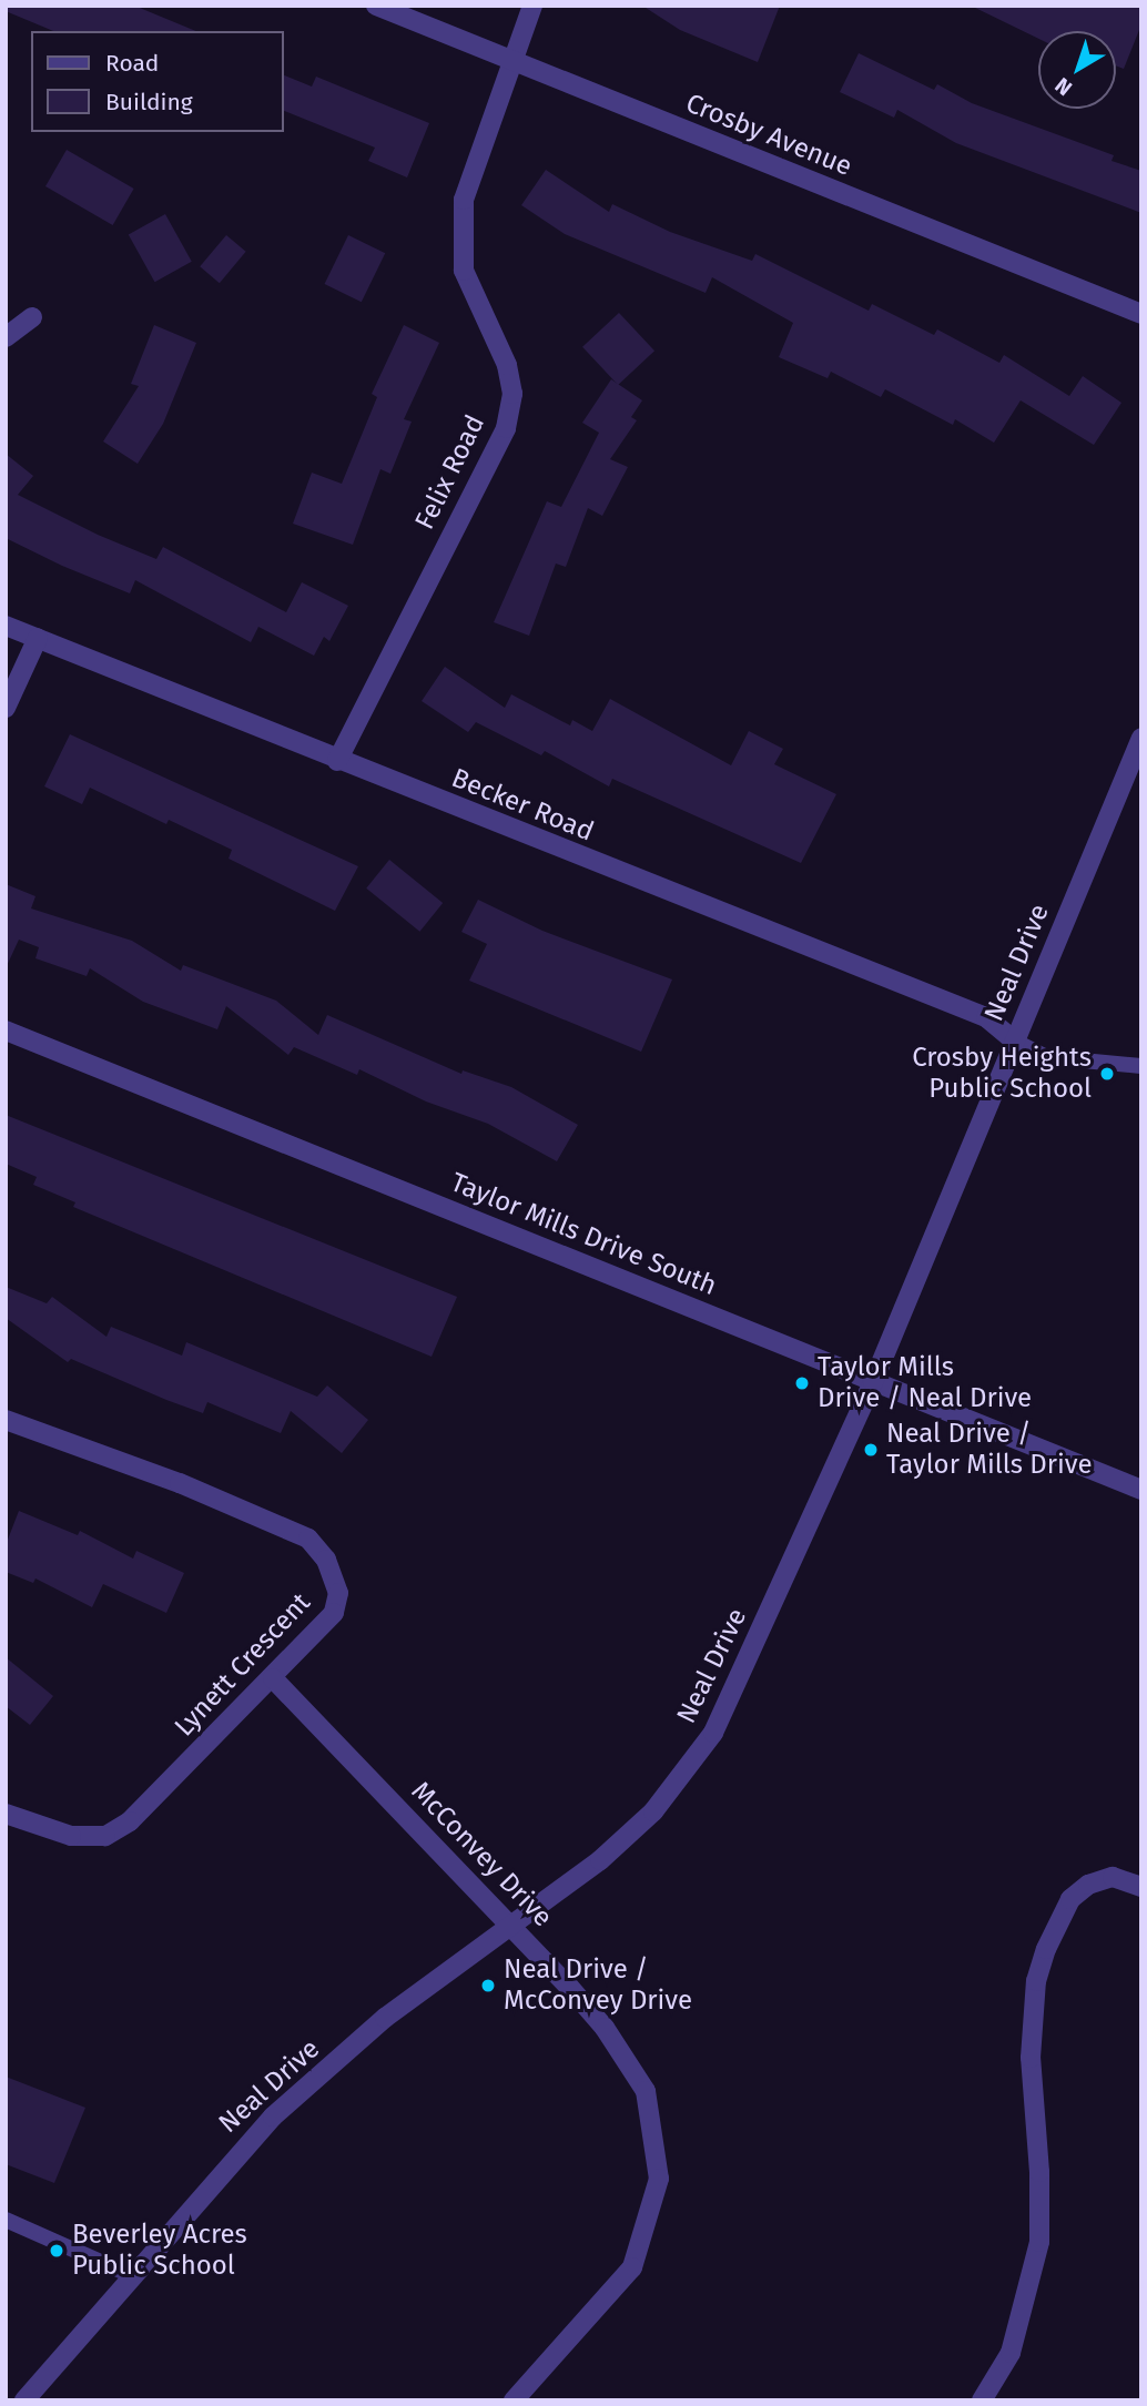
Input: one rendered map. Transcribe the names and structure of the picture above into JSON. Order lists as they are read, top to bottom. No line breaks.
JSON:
{"streets":{"street":["Crosby Avenue","Felix Road","Becker Road","Neal Drive","Taylor Mills Drive South","Lynett Crescent","McConvey Drive"]},"crossings":[["Crosby Avenue","Felix Road"],["Felix Road","Becker Road"],["Becker Road","Neal Drive"],["Neal Drive","Taylor Mills Drive South"],["Neal Drive","McConvey Drive"],["Lynett Crescent","McConvey Drive"]],"places":["Crosby Heights Public School","Taylor Mills Drive / Neal Drive","Neal Drive / Taylor Mills Drive","Neal Drive / McConvey Drive","Beverley Acres Public School"],"legend":["Road","Building"],"north":"bottom left"}
